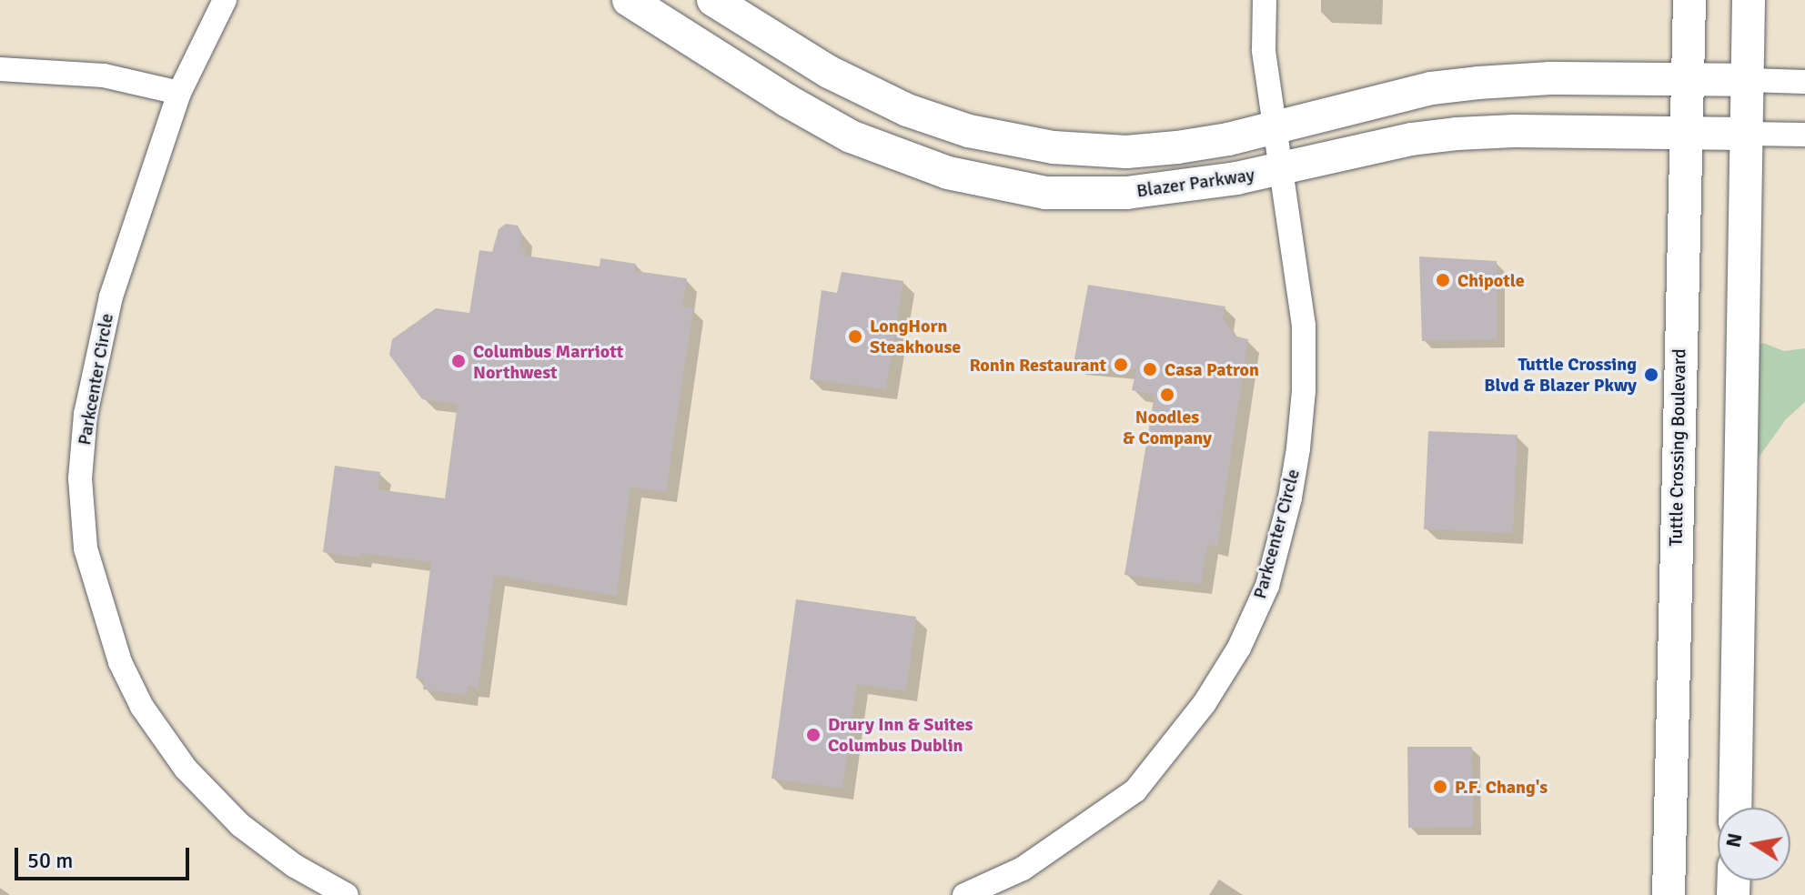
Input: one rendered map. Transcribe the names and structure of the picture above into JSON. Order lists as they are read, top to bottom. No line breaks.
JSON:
{"streets":{"street":["Blazer Parkway","Parkcenter Circle","Tuttle Crossing Boulevard"]},"crossings":[["Blazer Parkway","Parkcenter Circle"],["Blazer Parkway","Tuttle Crossing Boulevard"]],"places":["Chipotle","LongHorn Steakhouse","Columbus Marriott Northwest","Ronin Restaurant","Casa Patron","Tuttle Crossing Blvd & Blazer Pkwy","Noodles & Company","Drury Inn & Suites Columbus Dublin","P.F. Chang's"],"scale_bar":"50 m","north":"left"}
